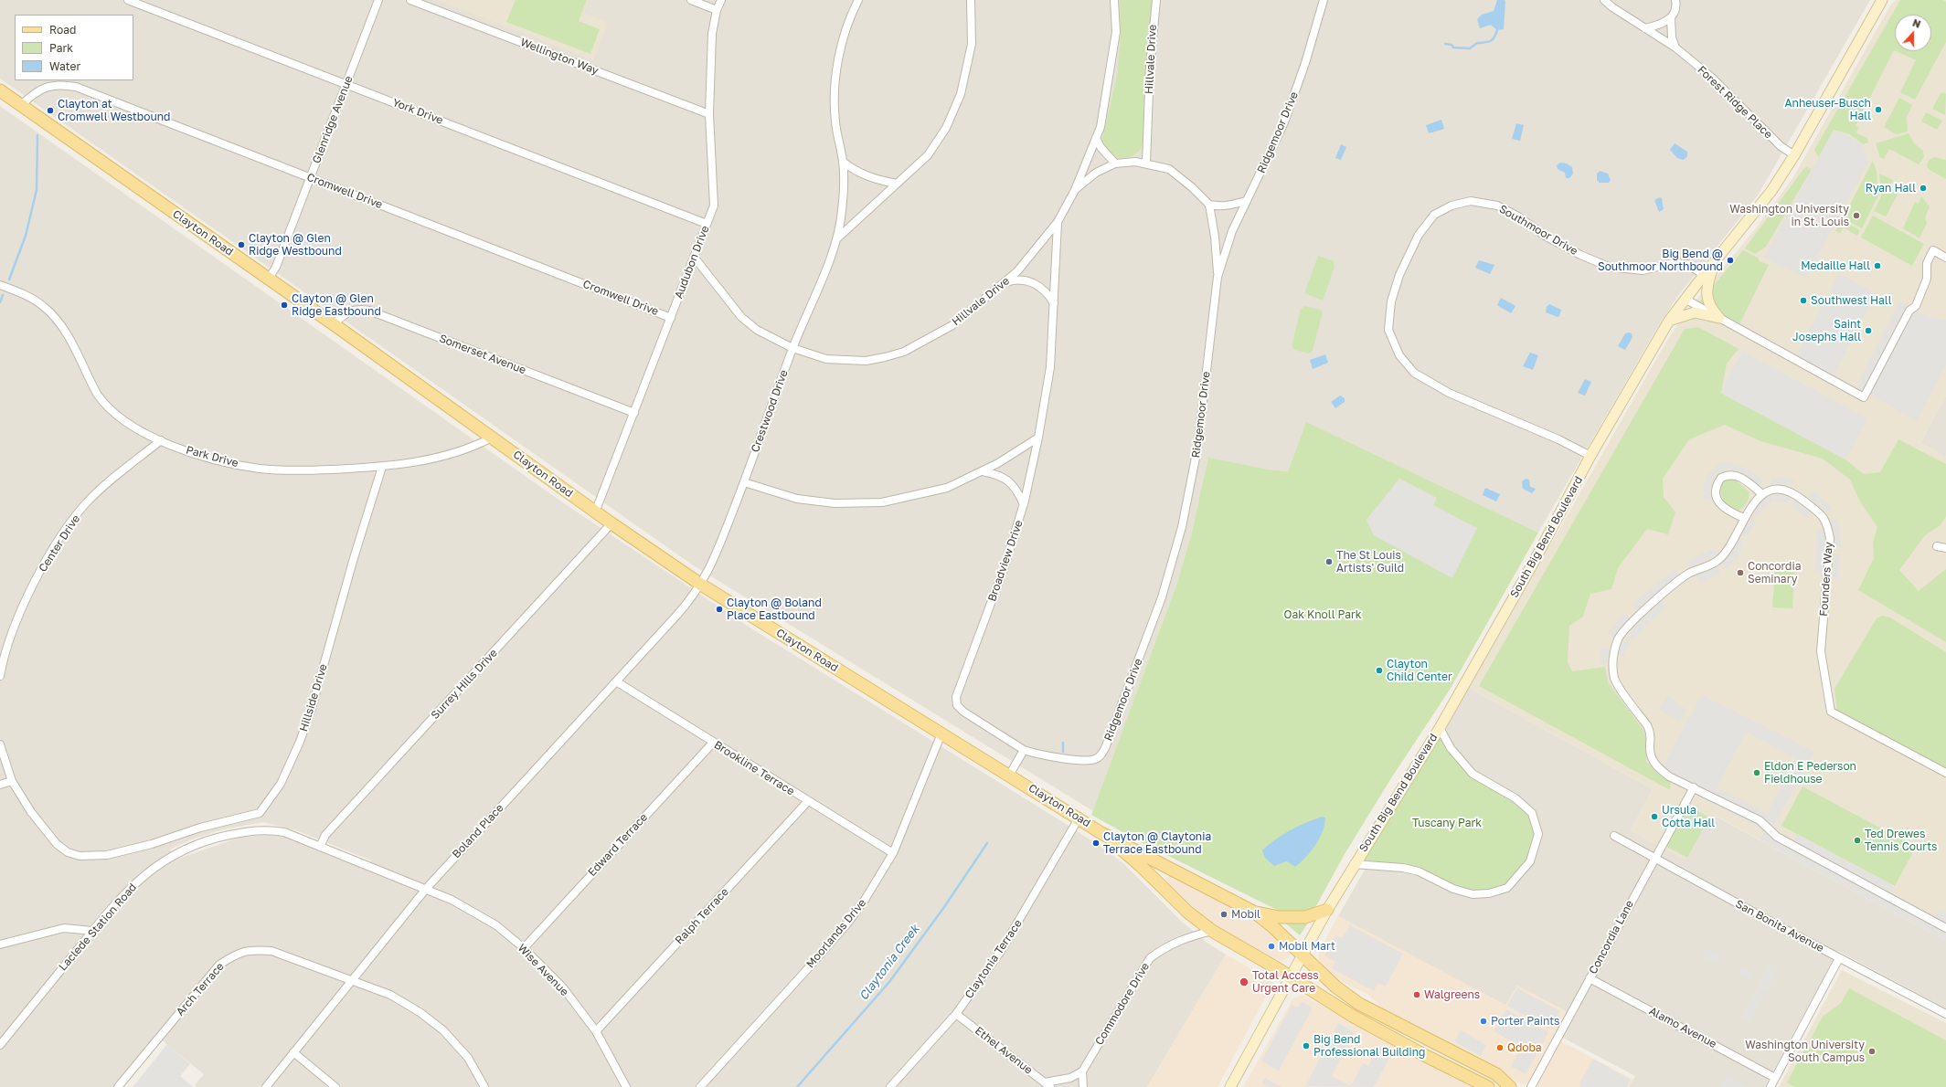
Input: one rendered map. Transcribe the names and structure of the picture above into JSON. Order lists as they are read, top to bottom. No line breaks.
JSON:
{"streets":{"main road":["Clayton Road","South Big Bend Boulevard"],"street":["Wellington Way","Hillvale Drive","Forest Ridge Place","York Drive","Glenridge Avenue","Ridgemoor Drive","Cromwell Drive","Southmoor Drive","Audubon Drive","Somerset Avenue","Crestwood Drive","Park Drive","Center Drive","Broadview Drive","Founders Way","Surrey Hills Drive","Hillside Drive","Brookline Terrace","Boland Place","Edward Terrace","Ralph Terrace","San Bonita Avenue","Laclede Station Road","Moorlands Drive","Concordia Lane","Claytonia Terrace","Wise Avenue","Arch Terrace","Commodore Drive","Alamo Avenue","Ethel Avenue"]},"crossings":[["Wellington Way","Audubon Drive"],["Hillvale Drive","Audubon Drive"],["Hillvale Drive","Crestwood Drive"],["Hillvale Drive","Broadview Drive"],["Forest Ridge Place","South Big Bend Boulevard"],["York Drive","Glenridge Avenue"],["York Drive","Audubon Drive"],["Glenridge Avenue","Cromwell Drive"],["Glenridge Avenue","Clayton Road"],["Ridgemoor Drive","Broadview Drive"],["Cromwell Drive","Clayton Road"],["Cromwell Drive","Audubon Drive"],["Southmoor Drive","South Big Bend Boulevard"],["Clayton Road","Audubon Drive"],["Clayton Road","Somerset Avenue"],["Clayton Road","Crestwood Drive"],["Clayton Road","Park Drive"],["Clayton Road","South Big Bend Boulevard"],["Clayton Road","Surrey Hills Drive"],["Clayton Road","Boland Place"],["Clayton Road","Moorlands Drive"],["Clayton Road","Claytonia Terrace"],["Clayton Road","Commodore Drive"],["Audubon Drive","Somerset Avenue"],["Crestwood Drive","Boland Place"],["Park Drive","Center Drive"],["Park Drive","Hillside Drive"],["Surrey Hills Drive","Laclede Station Road"],["Brookline Terrace","Boland Place"],["Brookline Terrace","Edward Terrace"],["Brookline Terrace","Ralph Terrace"],["Brookline Terrace","Moorlands Drive"],["Boland Place","Laclede Station Road"],["Boland Place","Wise Avenue"],["Boland Place","Arch Terrace"],["Edward Terrace","Wise Avenue"],["Ralph Terrace","Wise Avenue"],["San Bonita Avenue","Concordia Lane"],["Laclede Station Road","Wise Avenue"],["Concordia Lane","Alamo Avenue"],["Claytonia Terrace","Ethel Avenue"]],"water":["Claytonia Creek"],"parks":["Oak Knoll Park","Tuscany Park"],"places":["Anheuser-Busch Hall","Clayton at Cromwell Westbound","Ryan Hall","Washington University in St. Louis","Clayton @ Glen Ridge Westbound","Big Bend @ Southmoor Northbound","Medaille Hall","Southwest Hall","Clayton @ Glen Ridge Eastbound","Saint Josephs Hall","The St Louis Artists' Guild","Concordia Seminary","Clayton @ Boland Place Eastbound","Clayton Child Center","Eldon E Pederson Fieldhouse","Ursula Cotta Hall","Ted Drewes Tennis Courts","Clayton @ Claytonia Terrace Eastbound","Mobil","Mobil Mart","Total Access Urgent Care","Walgreens","Porter Paints","Big Bend Professional Building","Qdoba","Washington University South Campus"],"legend":["Road","Park","Water"],"north":"top"}
